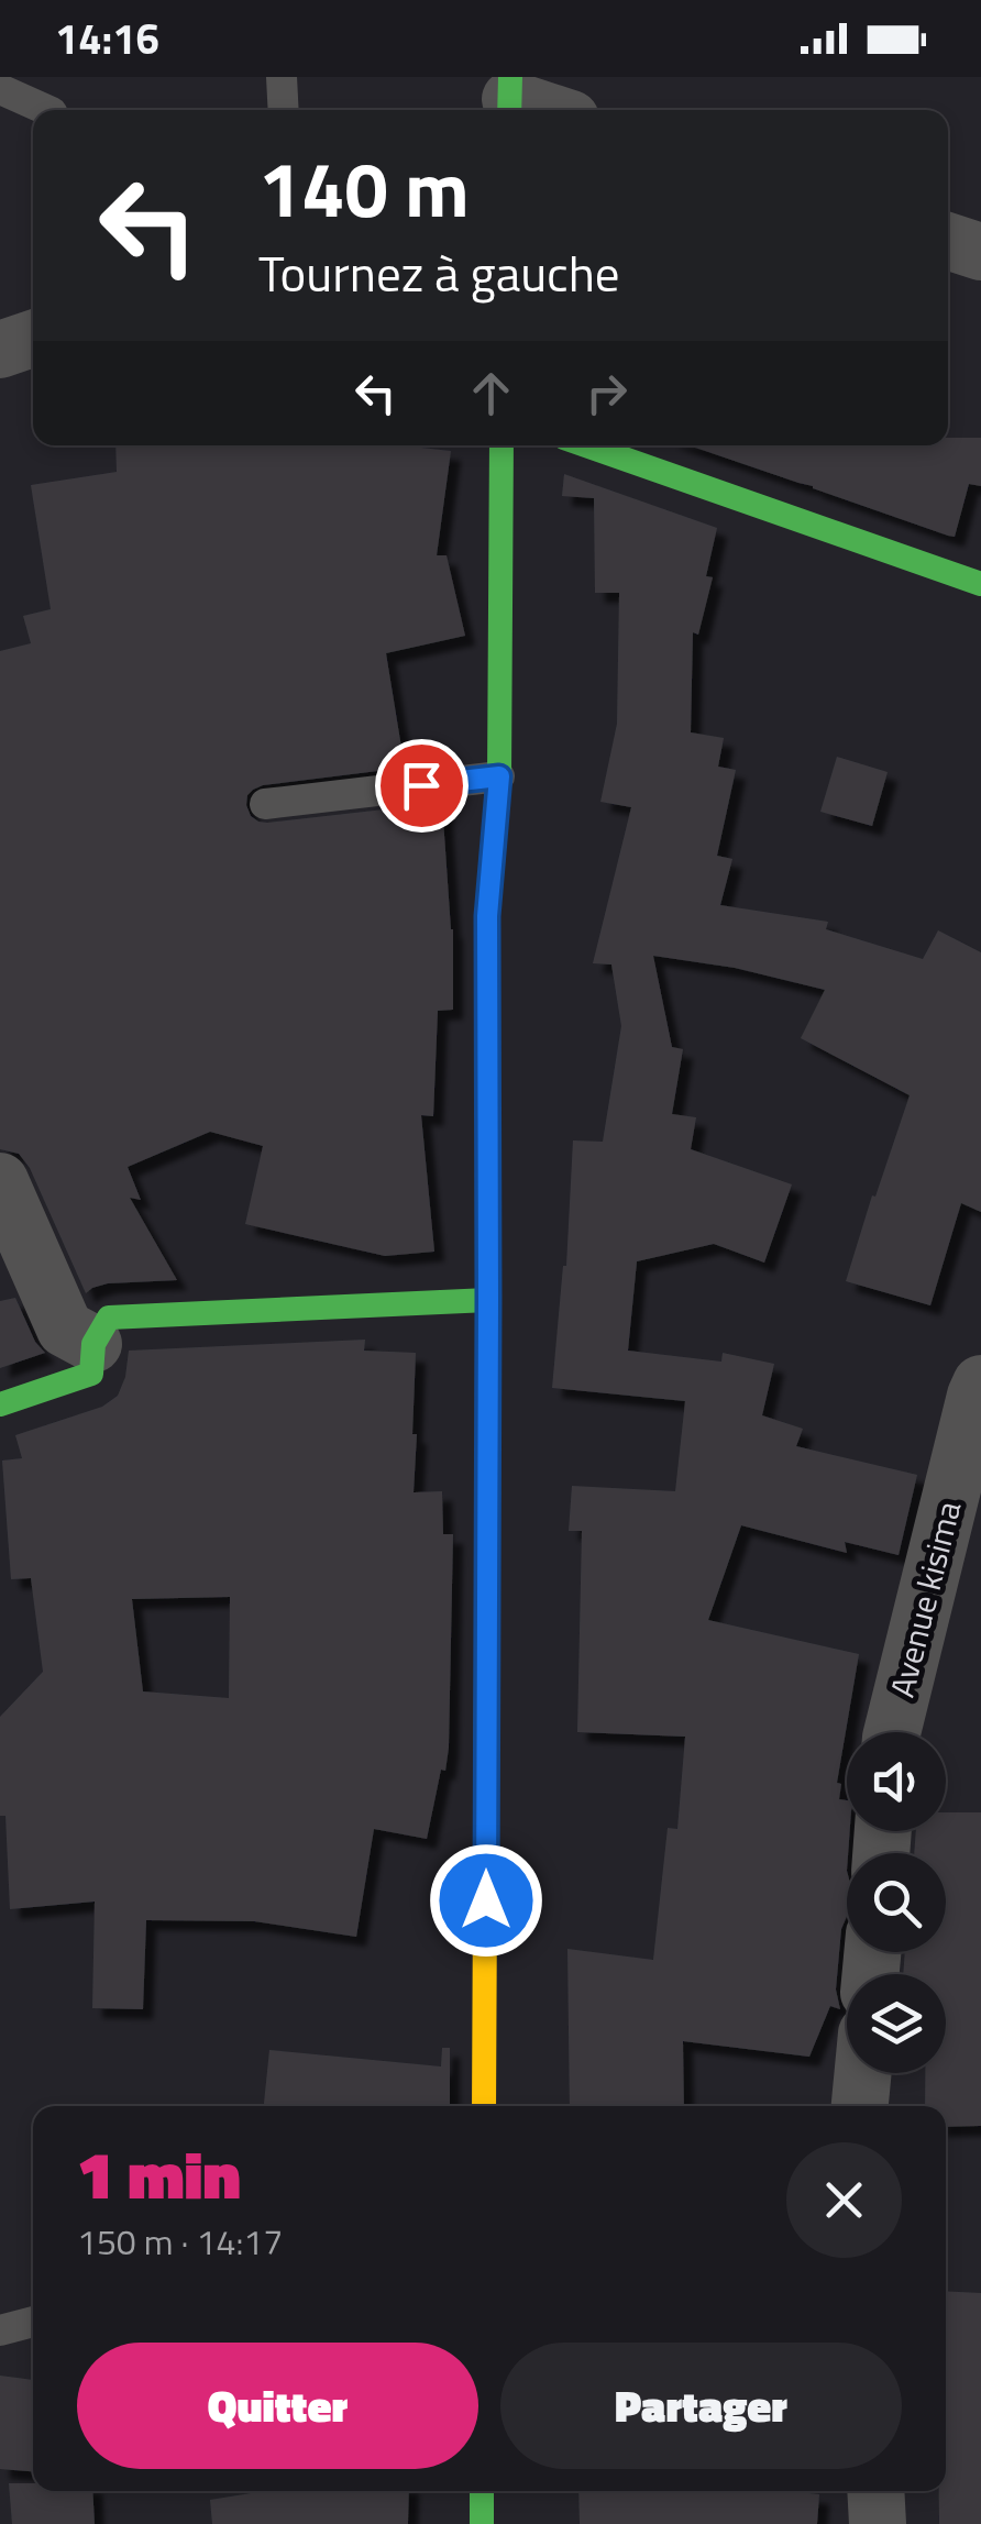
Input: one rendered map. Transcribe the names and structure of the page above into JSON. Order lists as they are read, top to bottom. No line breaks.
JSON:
{"streets":{"street":["Avenue kisima"]},"page":{"status":"14:16","turn":["140 m","Tournez à gauche"],"heading":["1 min","150 m · 14:17"],"buttons":["Quitter","Partager"]}}
